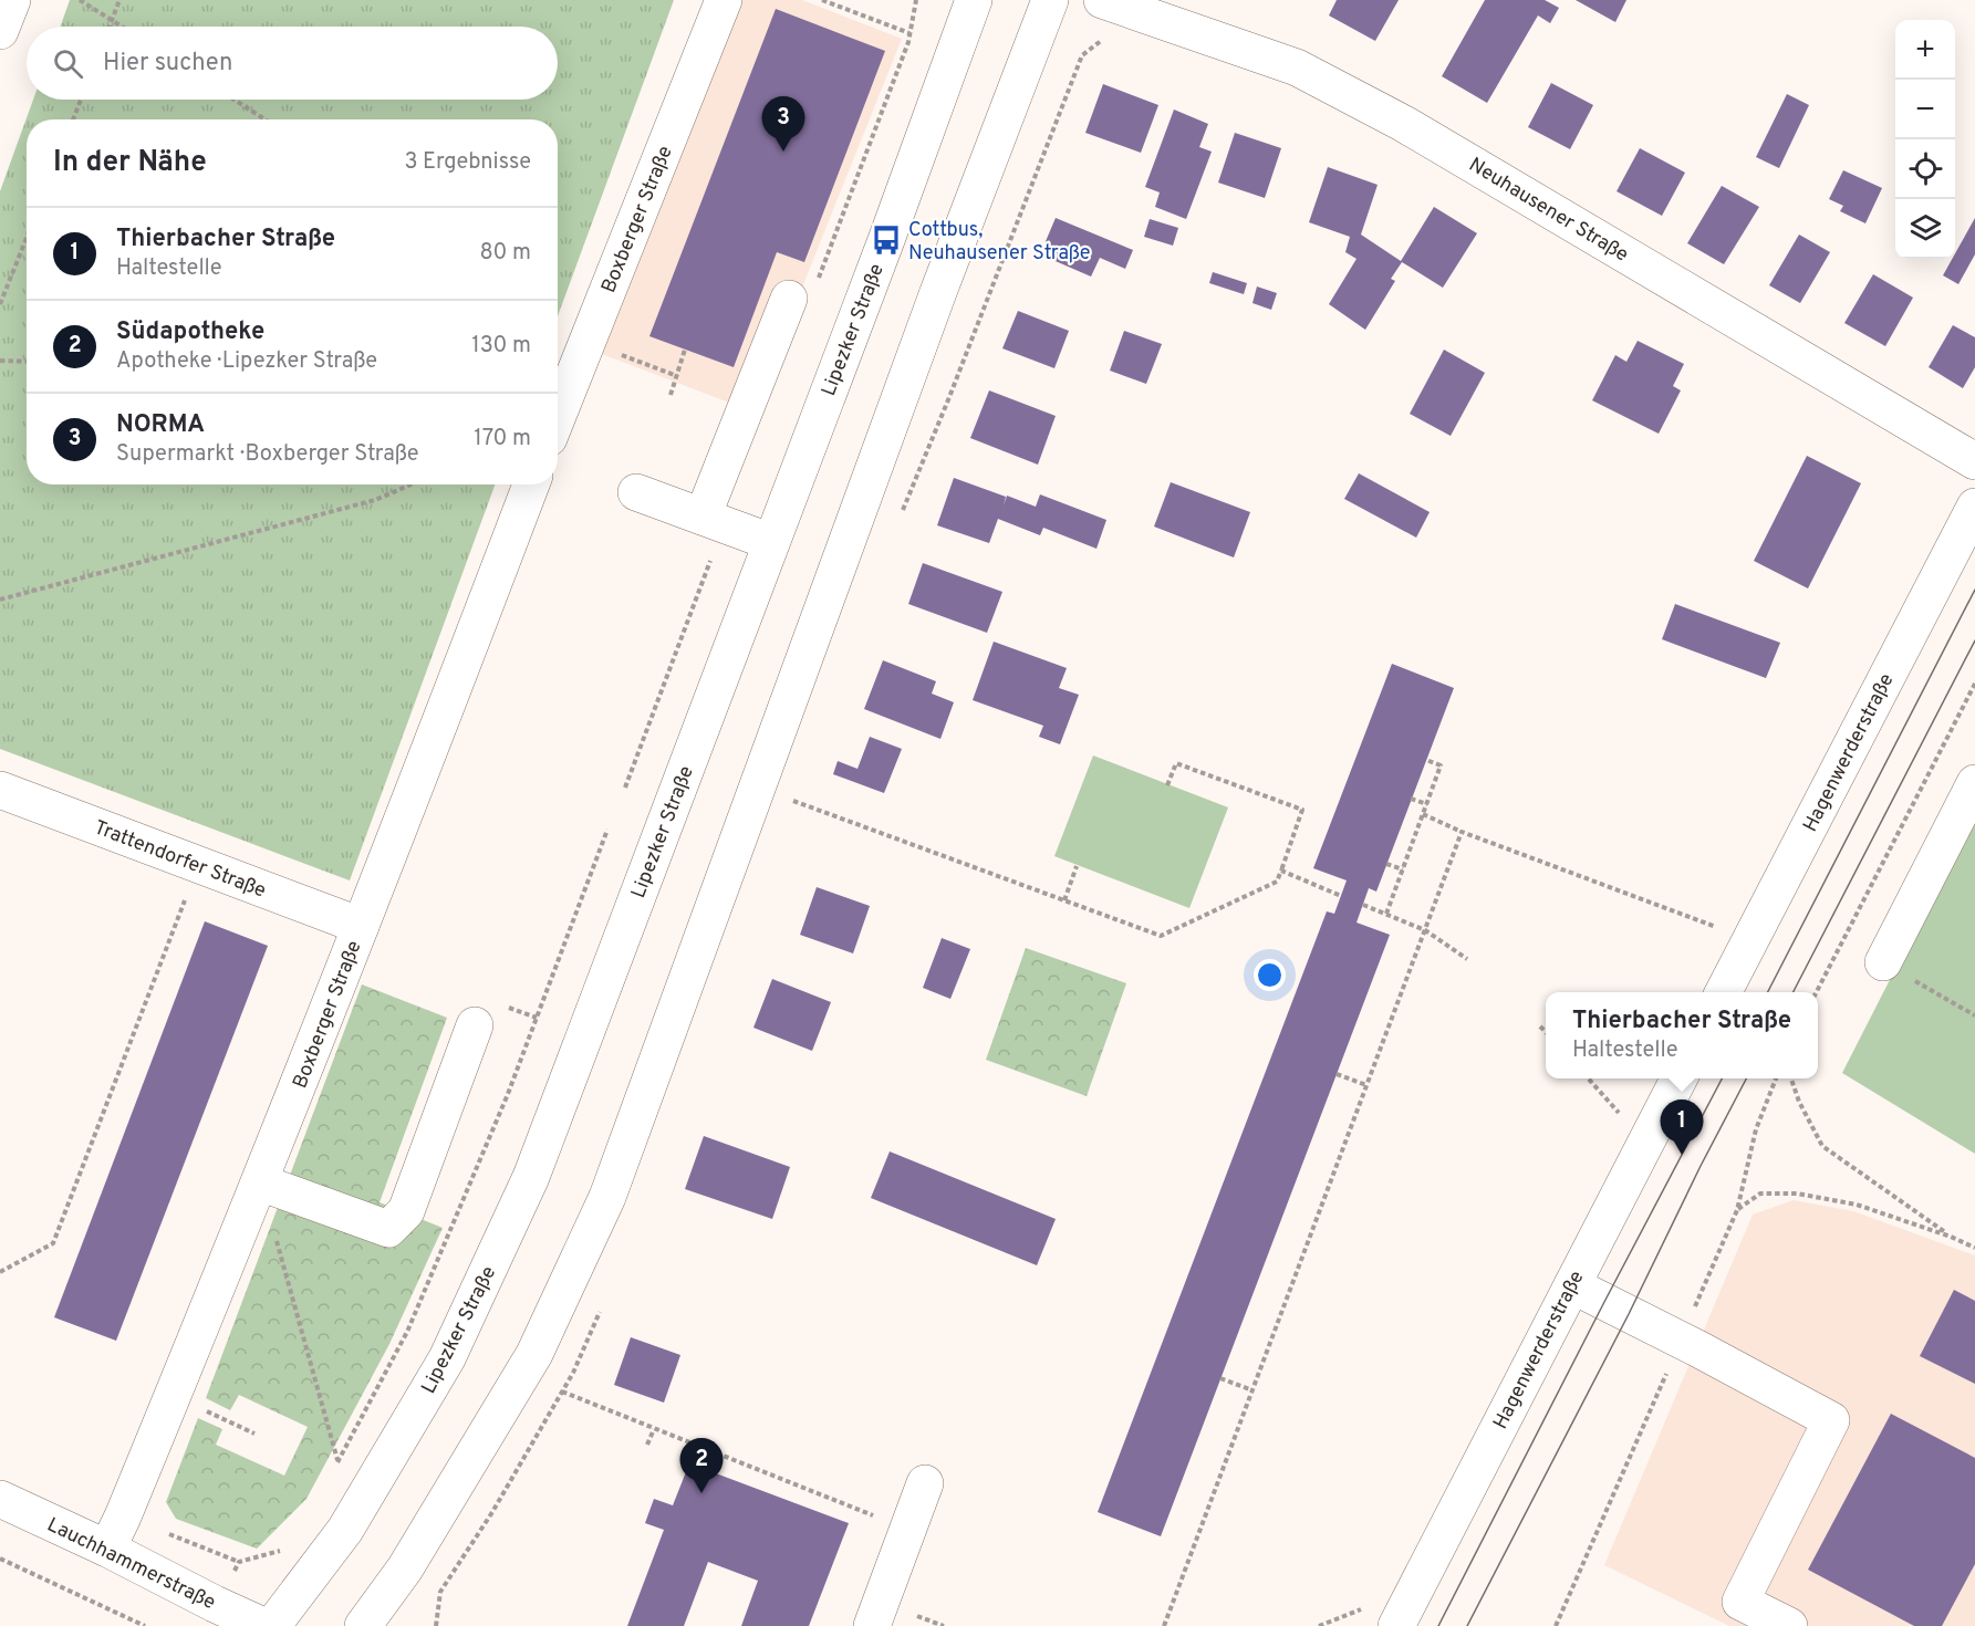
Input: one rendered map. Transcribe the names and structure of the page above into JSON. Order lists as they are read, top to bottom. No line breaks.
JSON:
{"streets":{"street":["Neuhausener Straße","Boxberger Straße","Lipezker Straße","Hagenwerderstraße","Trattendorfer Straße","Lauchhammerstraße"]},"crossings":[["Boxberger Straße","Trattendorfer Straße"],["Boxberger Straße","Lauchhammerstraße"]],"places":{"bus stop":["Cottbus, Neuhausener Straße"]},"page":{"map_buttons":["+","−"],"search":"Hier suchen","pins":["3","1","2"],"heading":["In der Nähe","3 Ergebnisse"],"list":[{"mark":"1","name":"Thierbacher Straße","note":"Haltestelle","value":"80 m"},{"mark":"2","name":"Südapotheke","note":"Apotheke · Lipezker Straße","value":"130 m"},{"mark":"3","name":"NORMA","note":"Supermarkt · Boxberger Straße","value":"170 m"}],"popup":["Thierbacher Straße","Haltestelle"]}}
